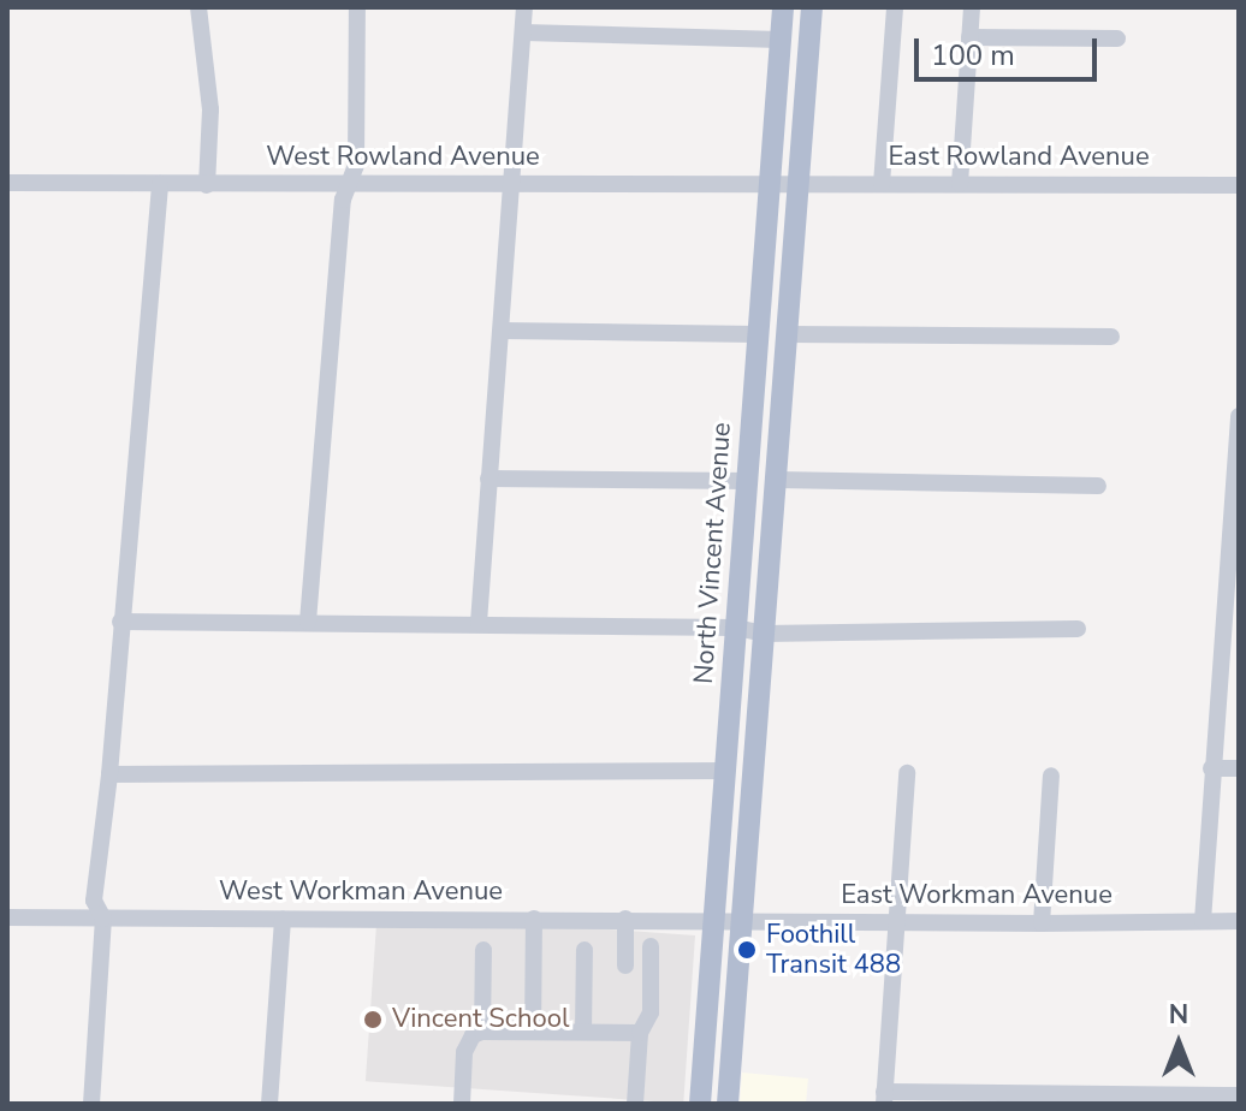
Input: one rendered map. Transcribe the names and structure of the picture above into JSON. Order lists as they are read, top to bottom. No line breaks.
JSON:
{"streets":{"main road":["North Vincent Avenue"],"street":["West Rowland Avenue","East Rowland Avenue","West Workman Avenue","East Workman Avenue"]},"crossings":[["West Rowland Avenue","East Rowland Avenue"],["West Rowland Avenue","North Vincent Avenue"],["North Vincent Avenue","West Workman Avenue"],["North Vincent Avenue","East Workman Avenue"],["West Workman Avenue","East Workman Avenue"]],"places":["Foothill Transit 488","Vincent School"],"scale_bar":"100 m","north":"top"}
